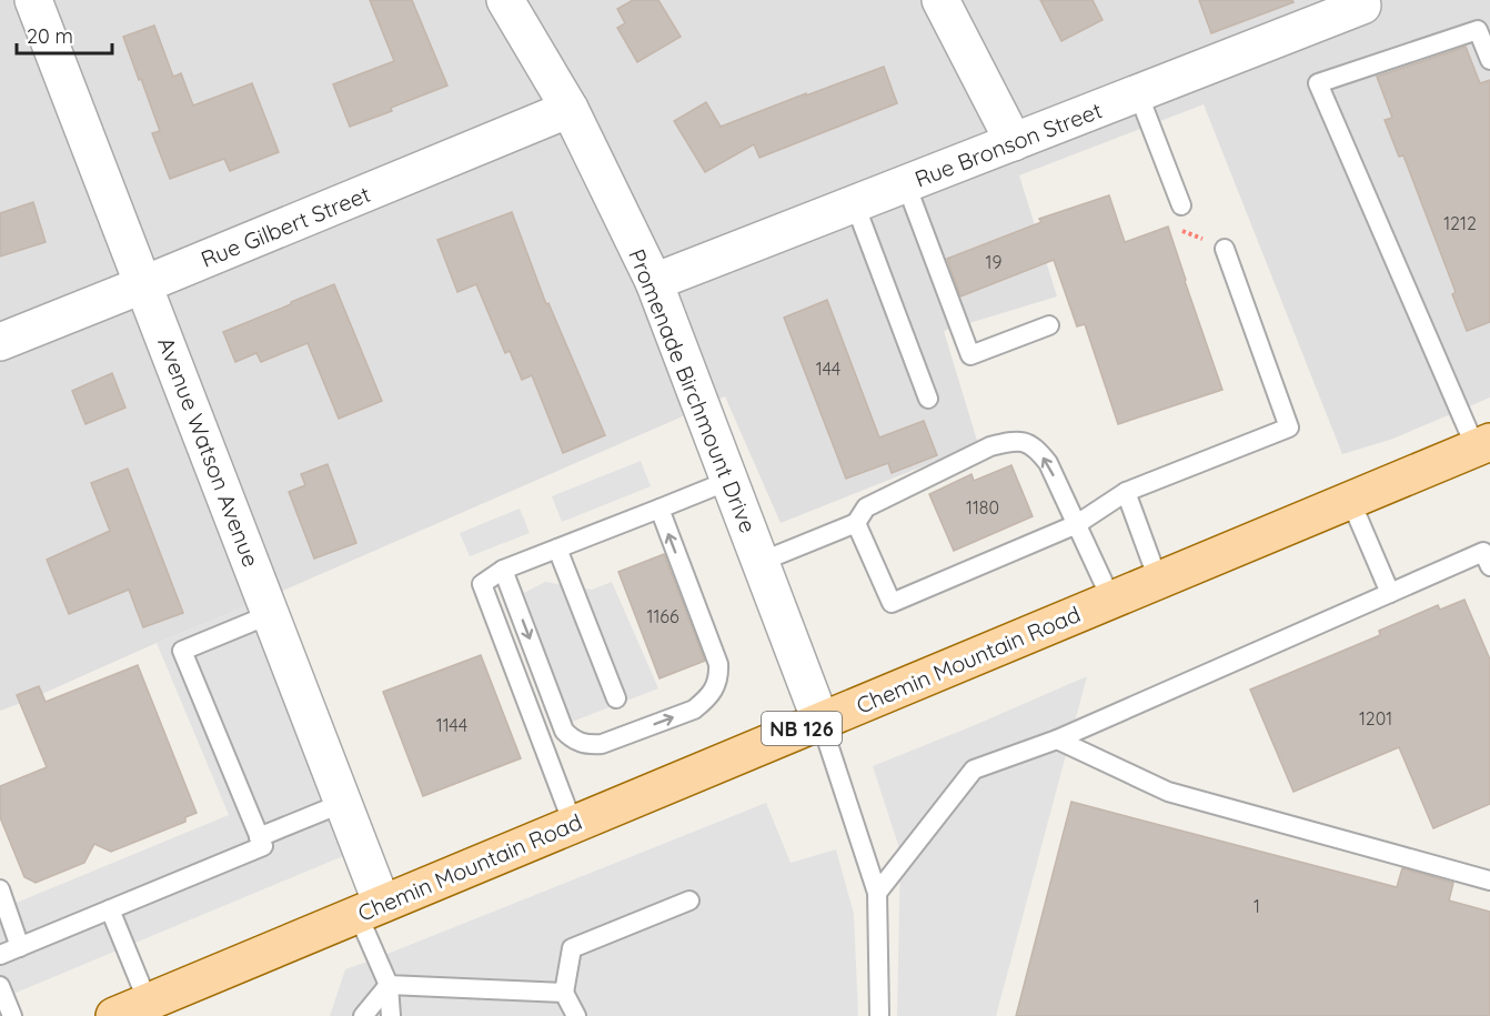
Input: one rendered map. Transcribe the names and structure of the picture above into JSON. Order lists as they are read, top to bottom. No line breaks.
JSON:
{"streets":{"main road":["Chemin Mountain Road","NB 126"],"street":["Rue Bronson Street","Rue Gilbert Street","Promenade Birchmount Drive","Avenue Watson Avenue"]},"crossings":[["Rue Bronson Street","Promenade Birchmount Drive"],["Rue Gilbert Street","Promenade Birchmount Drive"],["Rue Gilbert Street","Avenue Watson Avenue"],["Promenade Birchmount Drive","Chemin Mountain Road"],["Avenue Watson Avenue","Chemin Mountain Road"]],"house_numbers":["1212","19","144","1180","1166","1201","1144","1"],"scale_bar":"20 m"}
